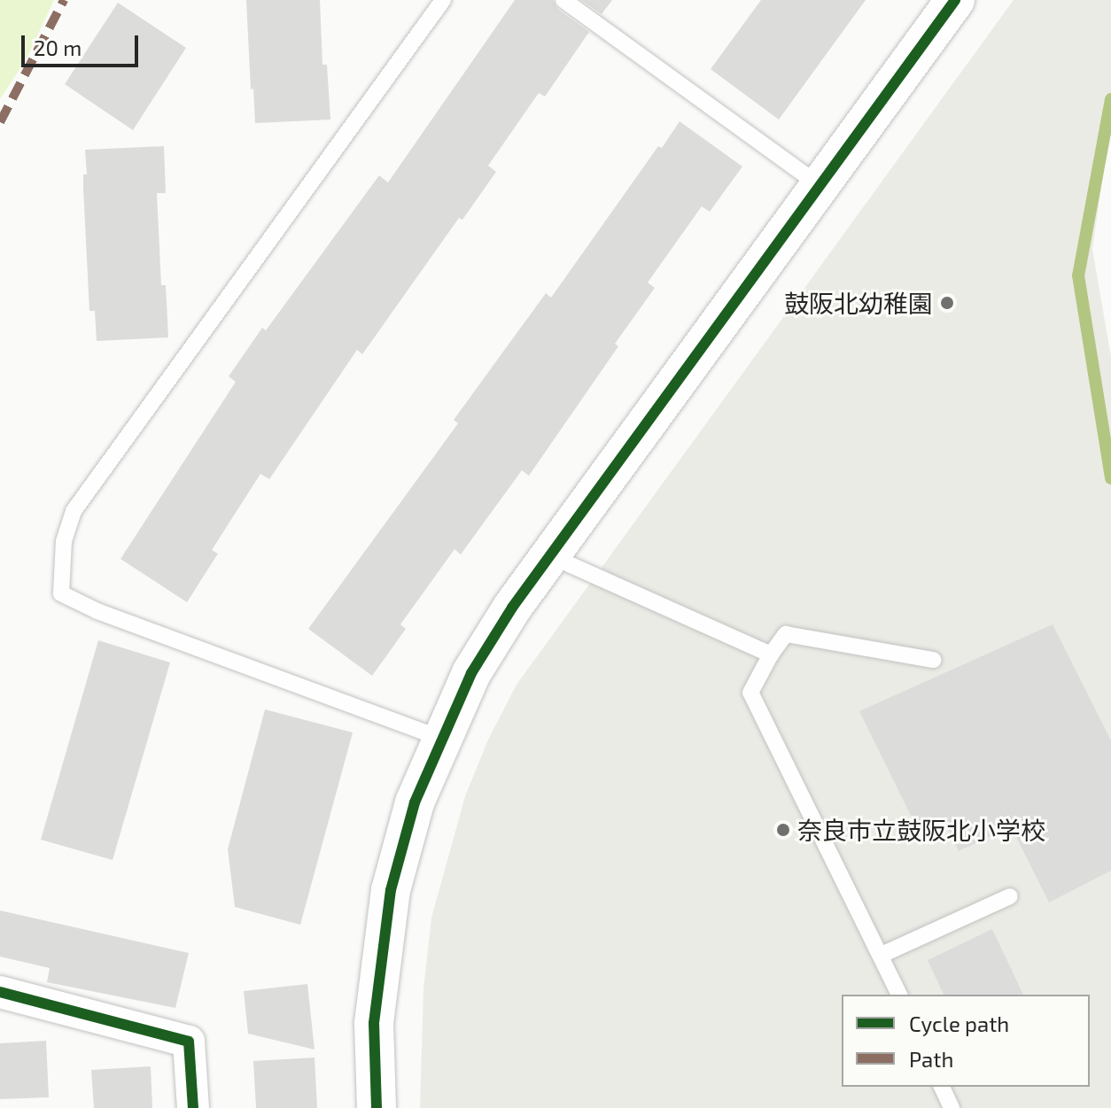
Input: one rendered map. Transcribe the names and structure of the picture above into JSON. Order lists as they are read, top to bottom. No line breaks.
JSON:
{"places":["鼓阪北幼稚園","奈良市立鼓阪北小学校"],"legend":["Cycle path","Path"],"scale_bar":"20 m"}
